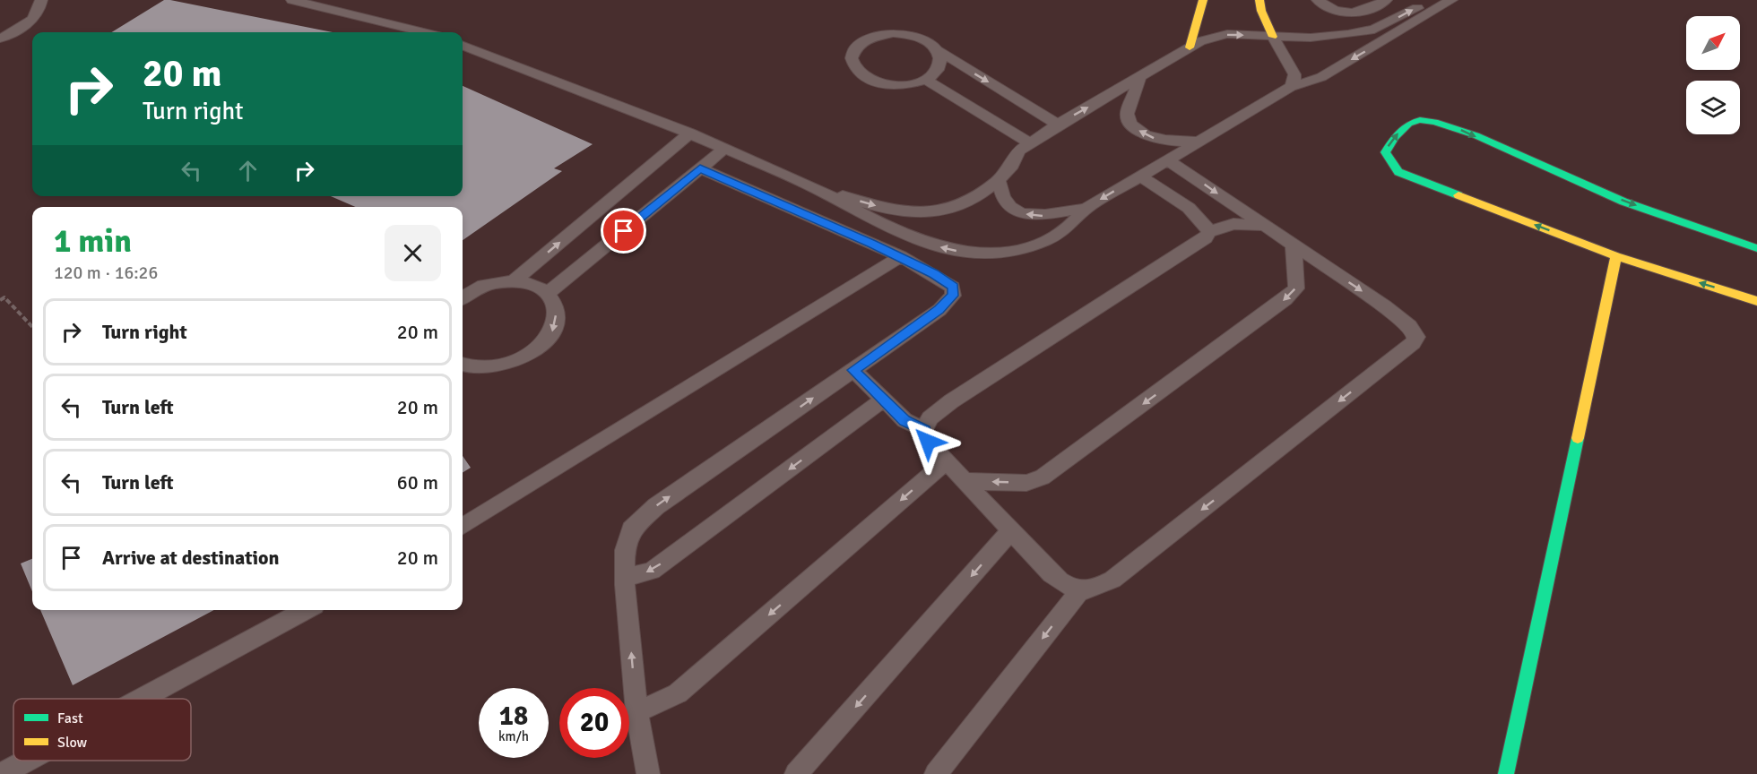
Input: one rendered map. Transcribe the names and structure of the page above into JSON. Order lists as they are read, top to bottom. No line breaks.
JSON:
{"legend":["Fast","Slow"],"north":"top right","page":{"turn":["20 m","Turn right"],"heading":["1 min","120 m · 16:26"],"list":[{"name":"Turn right","value":"20 m"},{"name":"Turn left","value":"20 m"},{"name":"Turn left","value":"60 m"},{"name":"Arrive at destination","value":"20 m"}],"speed":"18 km/h","limit":"20"}}
